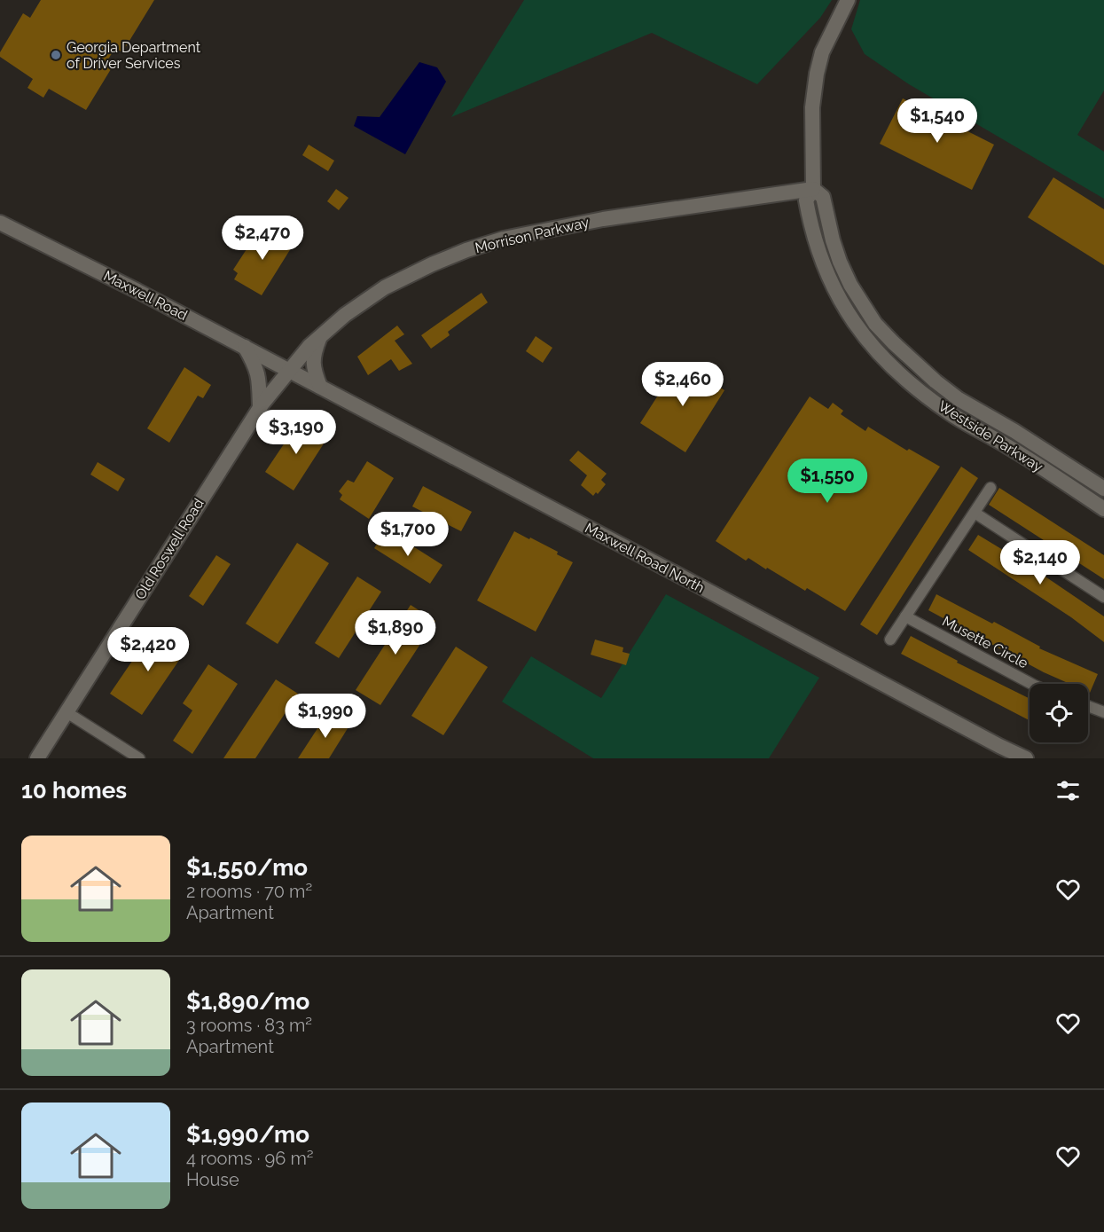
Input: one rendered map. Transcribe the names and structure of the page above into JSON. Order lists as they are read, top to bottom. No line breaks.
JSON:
{"streets":{"street":["Morrison Parkway","Maxwell Road","Westside Parkway","Old Roswell Road","Maxwell Road North","Musette Circle"]},"crossings":[["Morrison Parkway","Maxwell Road"],["Morrison Parkway","Westside Parkway"],["Morrison Parkway","Old Roswell Road"],["Morrison Parkway","Maxwell Road North"],["Maxwell Road","Old Roswell Road"],["Maxwell Road","Maxwell Road North"],["Old Roswell Road","Maxwell Road North"]],"places":["Georgia Department of Driver Services"],"page":{"price":["$1,540","$2,470","$2,460","$3,190","$1,550","$1,700","$2,140","$1,890","$2,420","$1,990"],"heading":"10 homes","list":[{"name":"$1,550/mo","note":"2 rooms · 70 m² · Apartment"},{"name":"$1,890/mo","note":"3 rooms · 83 m² · Apartment"},{"name":"$1,990/mo","note":"4 rooms · 96 m² · House"}]}}
